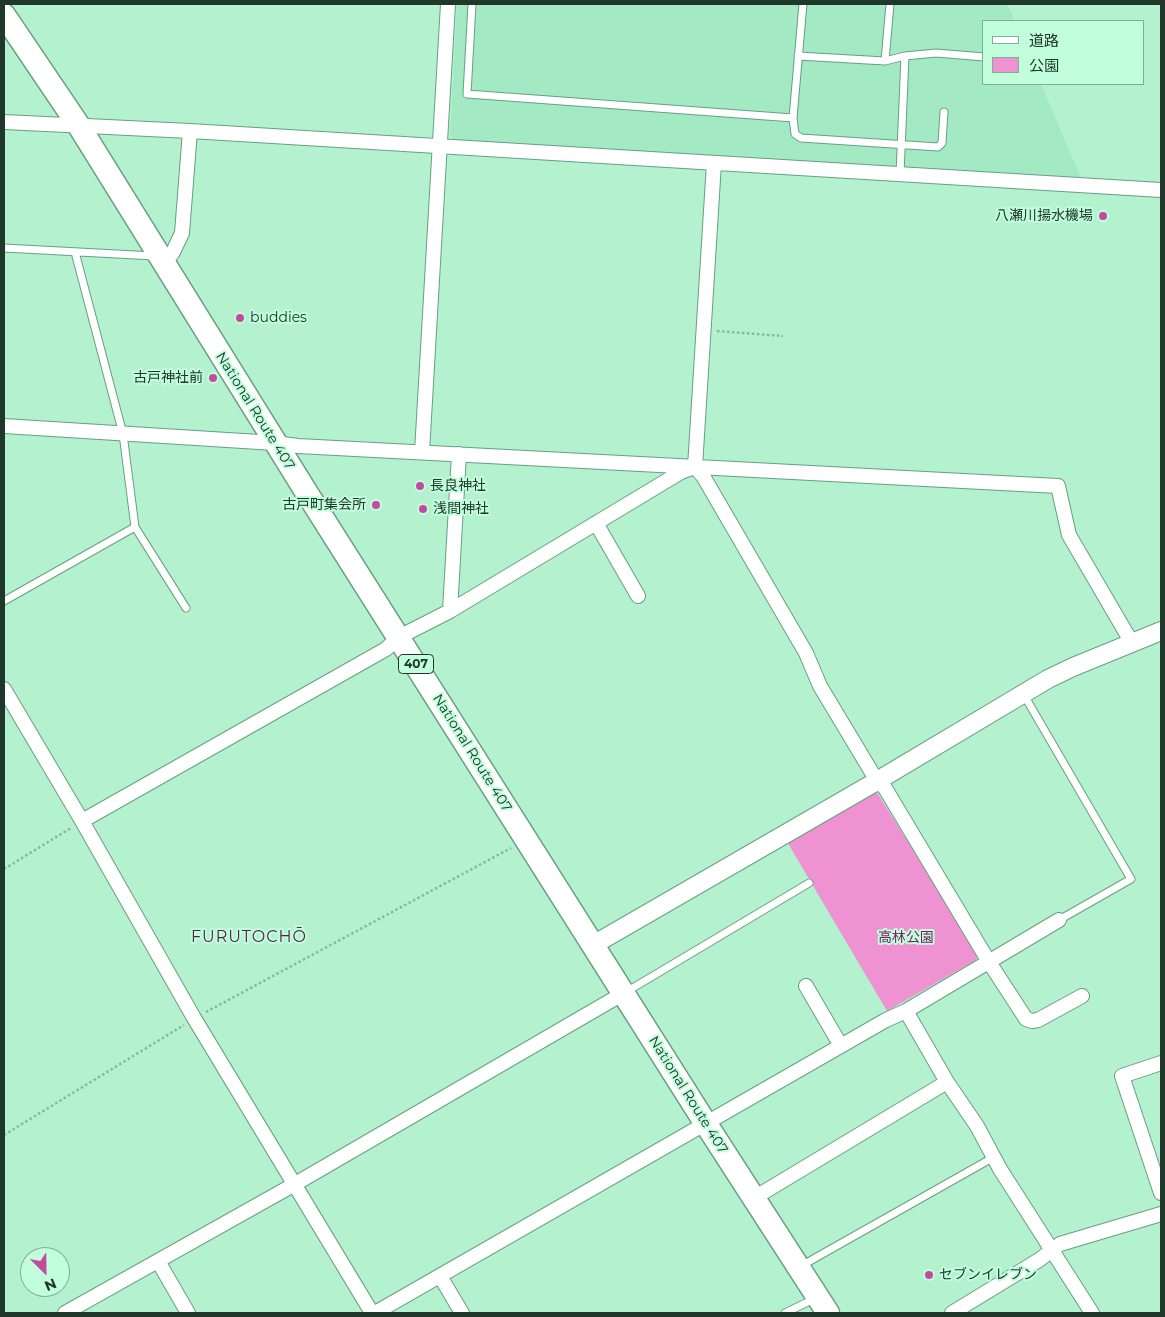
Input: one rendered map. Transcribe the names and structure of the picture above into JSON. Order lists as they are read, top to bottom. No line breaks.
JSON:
{"streets":{"highway":["National Route 407","407"]},"districts":["FURUTOCHŌ"],"parks":["高林公園"],"places":["八瀬川揚水機場","buddies","古戸神社前","長良神社","古戸町集会所","浅間神社","セブンイレブン"],"legend":["道路","公園"],"north":"bottom right"}
